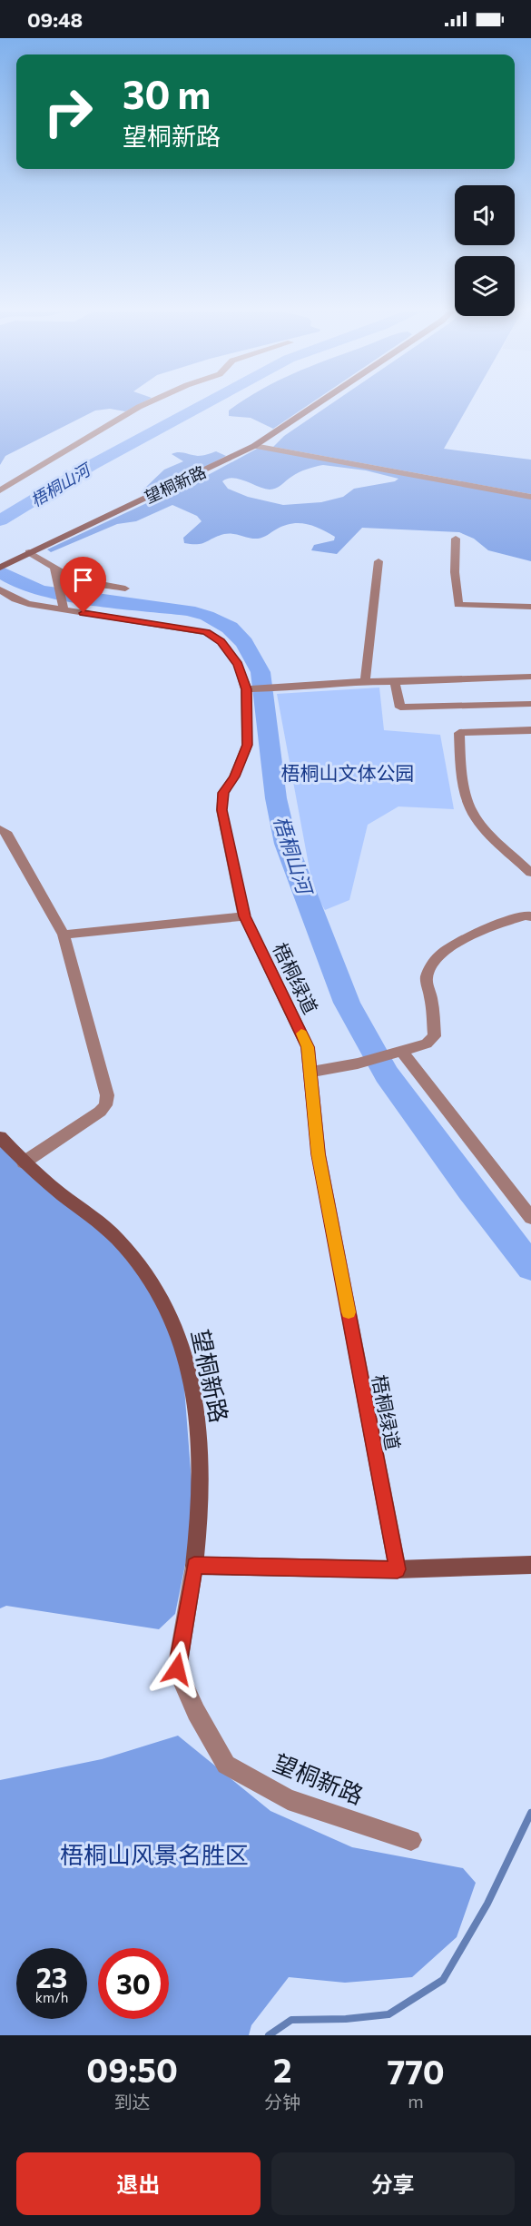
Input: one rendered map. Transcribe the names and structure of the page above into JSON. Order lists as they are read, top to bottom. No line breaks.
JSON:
{"streets":{"street":["望桐新路","梧桐绿道"]},"water":["梧桐山河"],"parks":["梧桐山文体公园","梧桐山风景名胜区"],"page":{"status":"09:48","turn":["30 m","望桐新路"],"speed":"23 km/h","limit":"30","eta":["09:50","到达","2","分钟","770","m"],"buttons":["退出","分享"]}}
